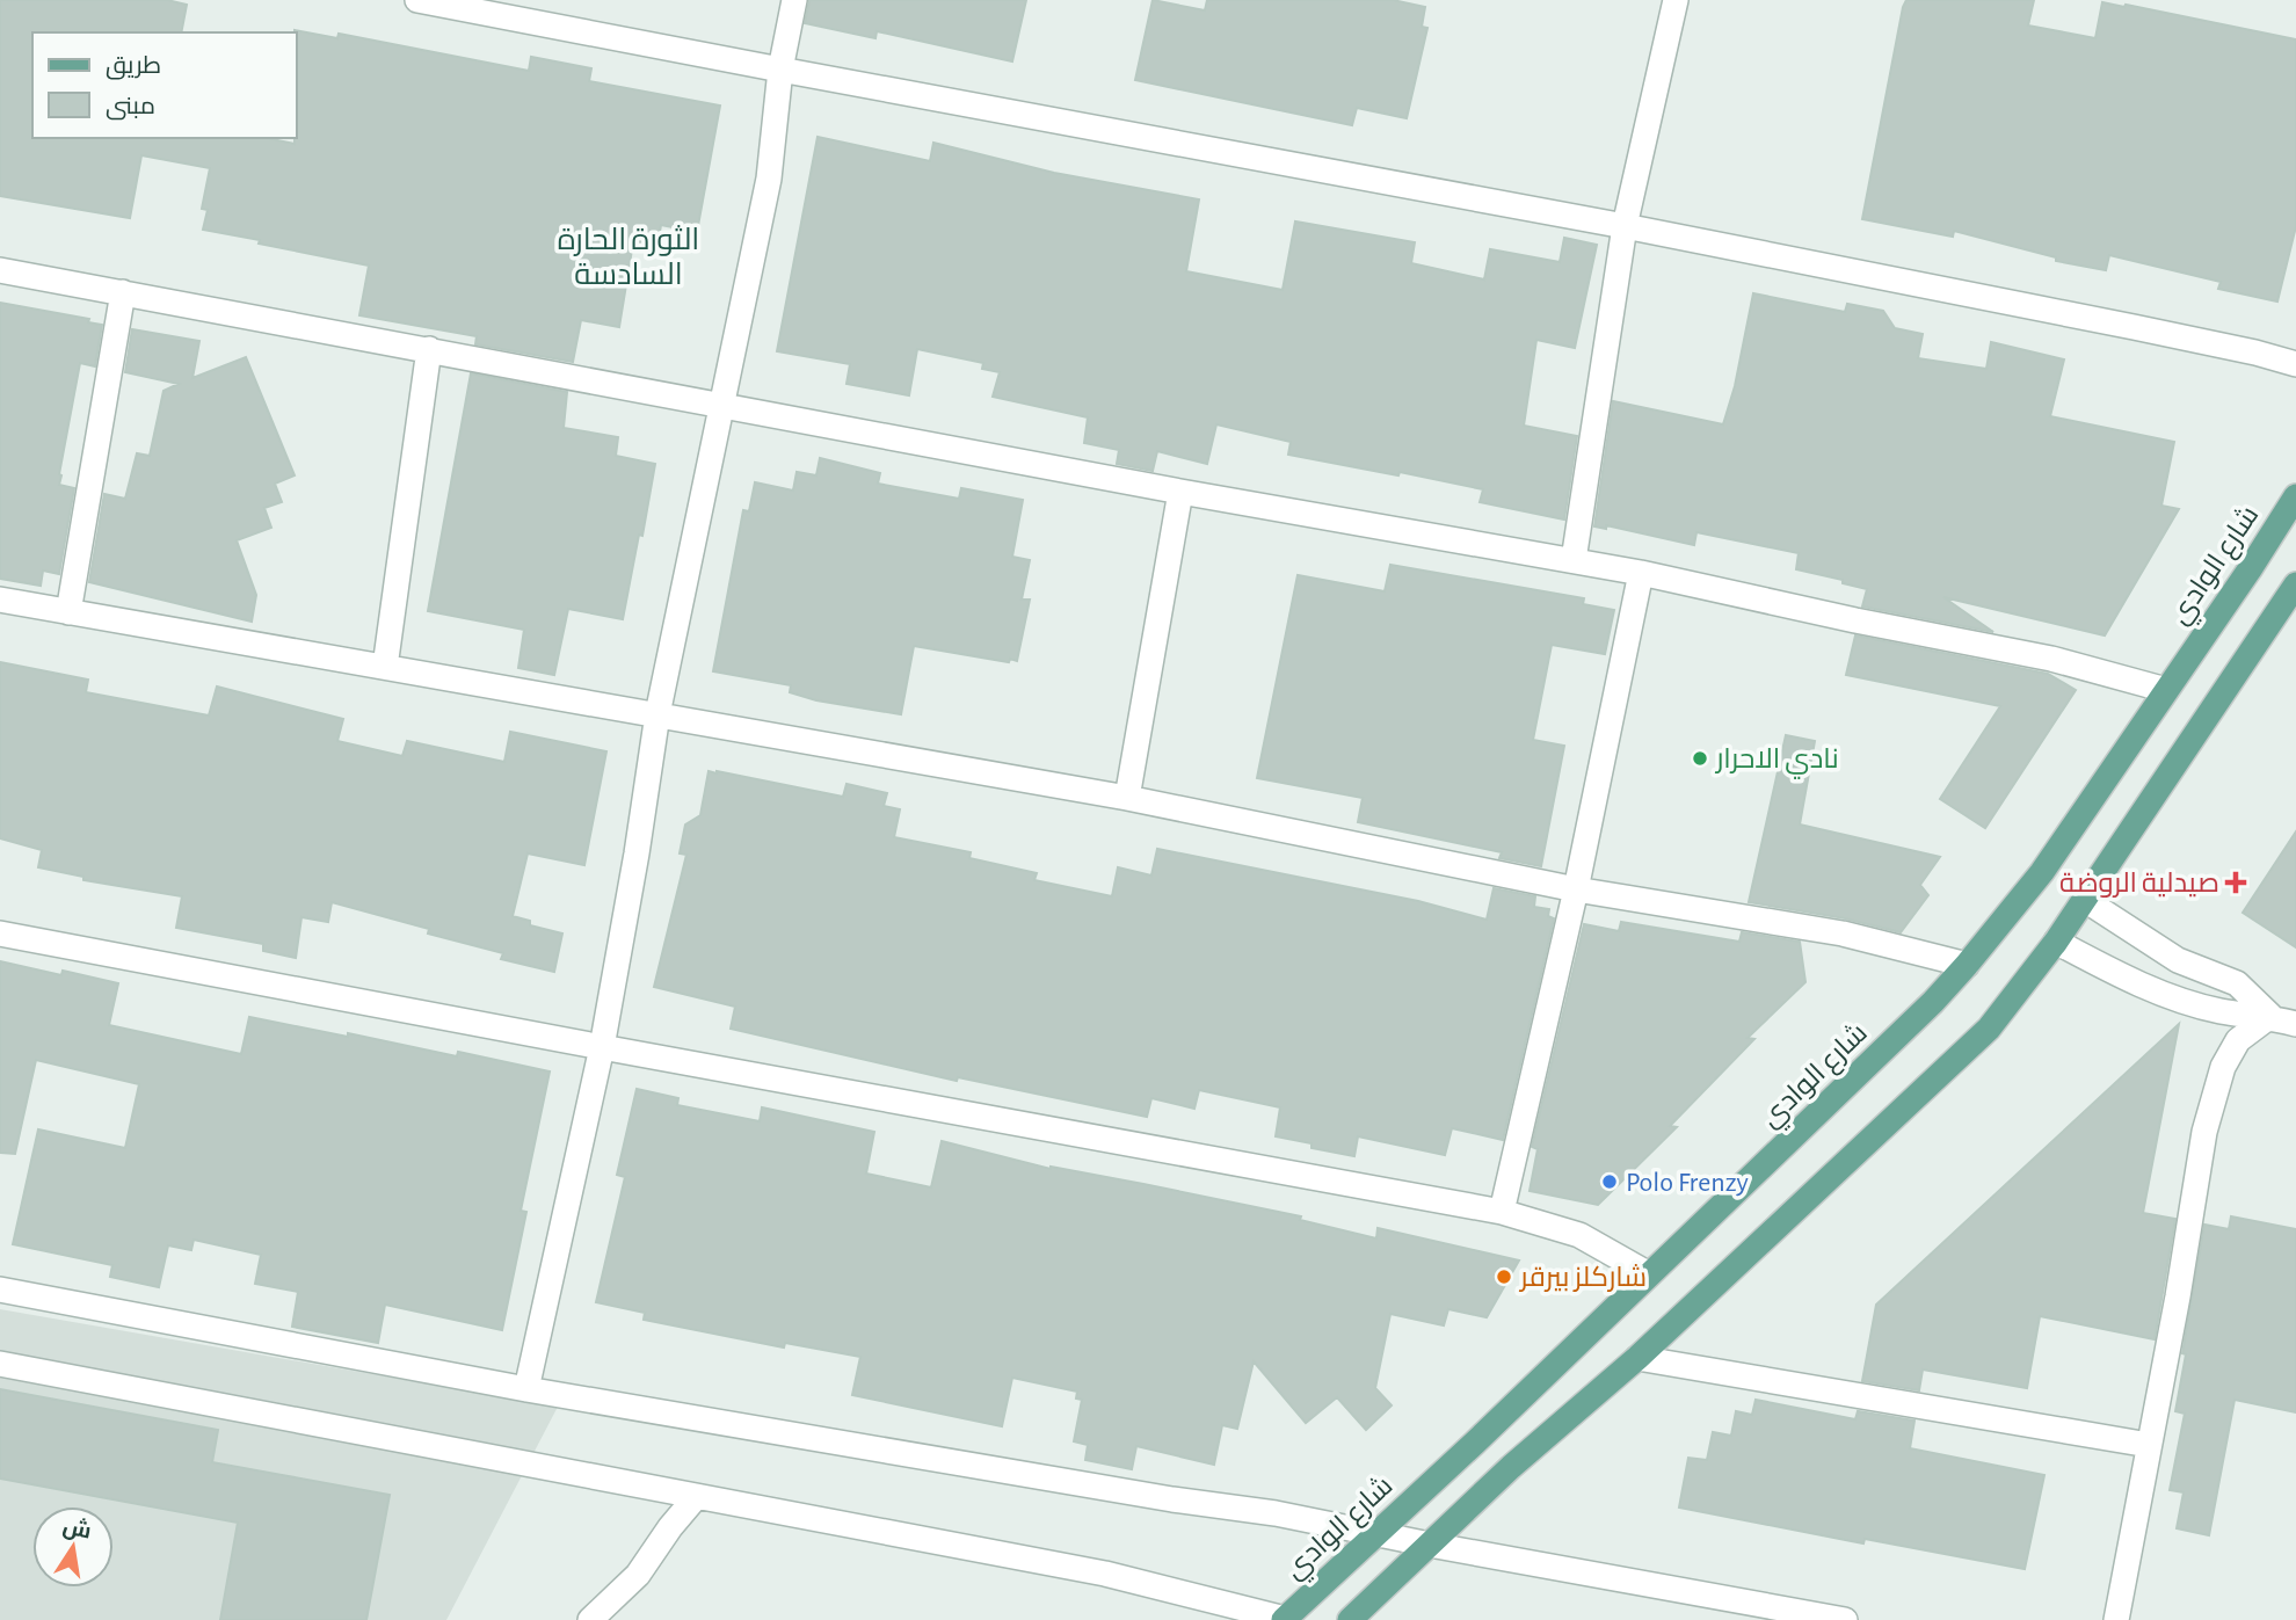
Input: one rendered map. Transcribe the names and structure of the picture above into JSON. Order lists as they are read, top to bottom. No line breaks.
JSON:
{"streets":{"main road":["شارع الوادي"]},"districts":["الثورة الحارة السادسة"],"places":{"other":["نادي الاحرار","Polo Frenzy","شاركلز بيرقر"],"health":["صيدلية الروضة"]},"legend":["طريق","مبنى"],"north":"top"}
